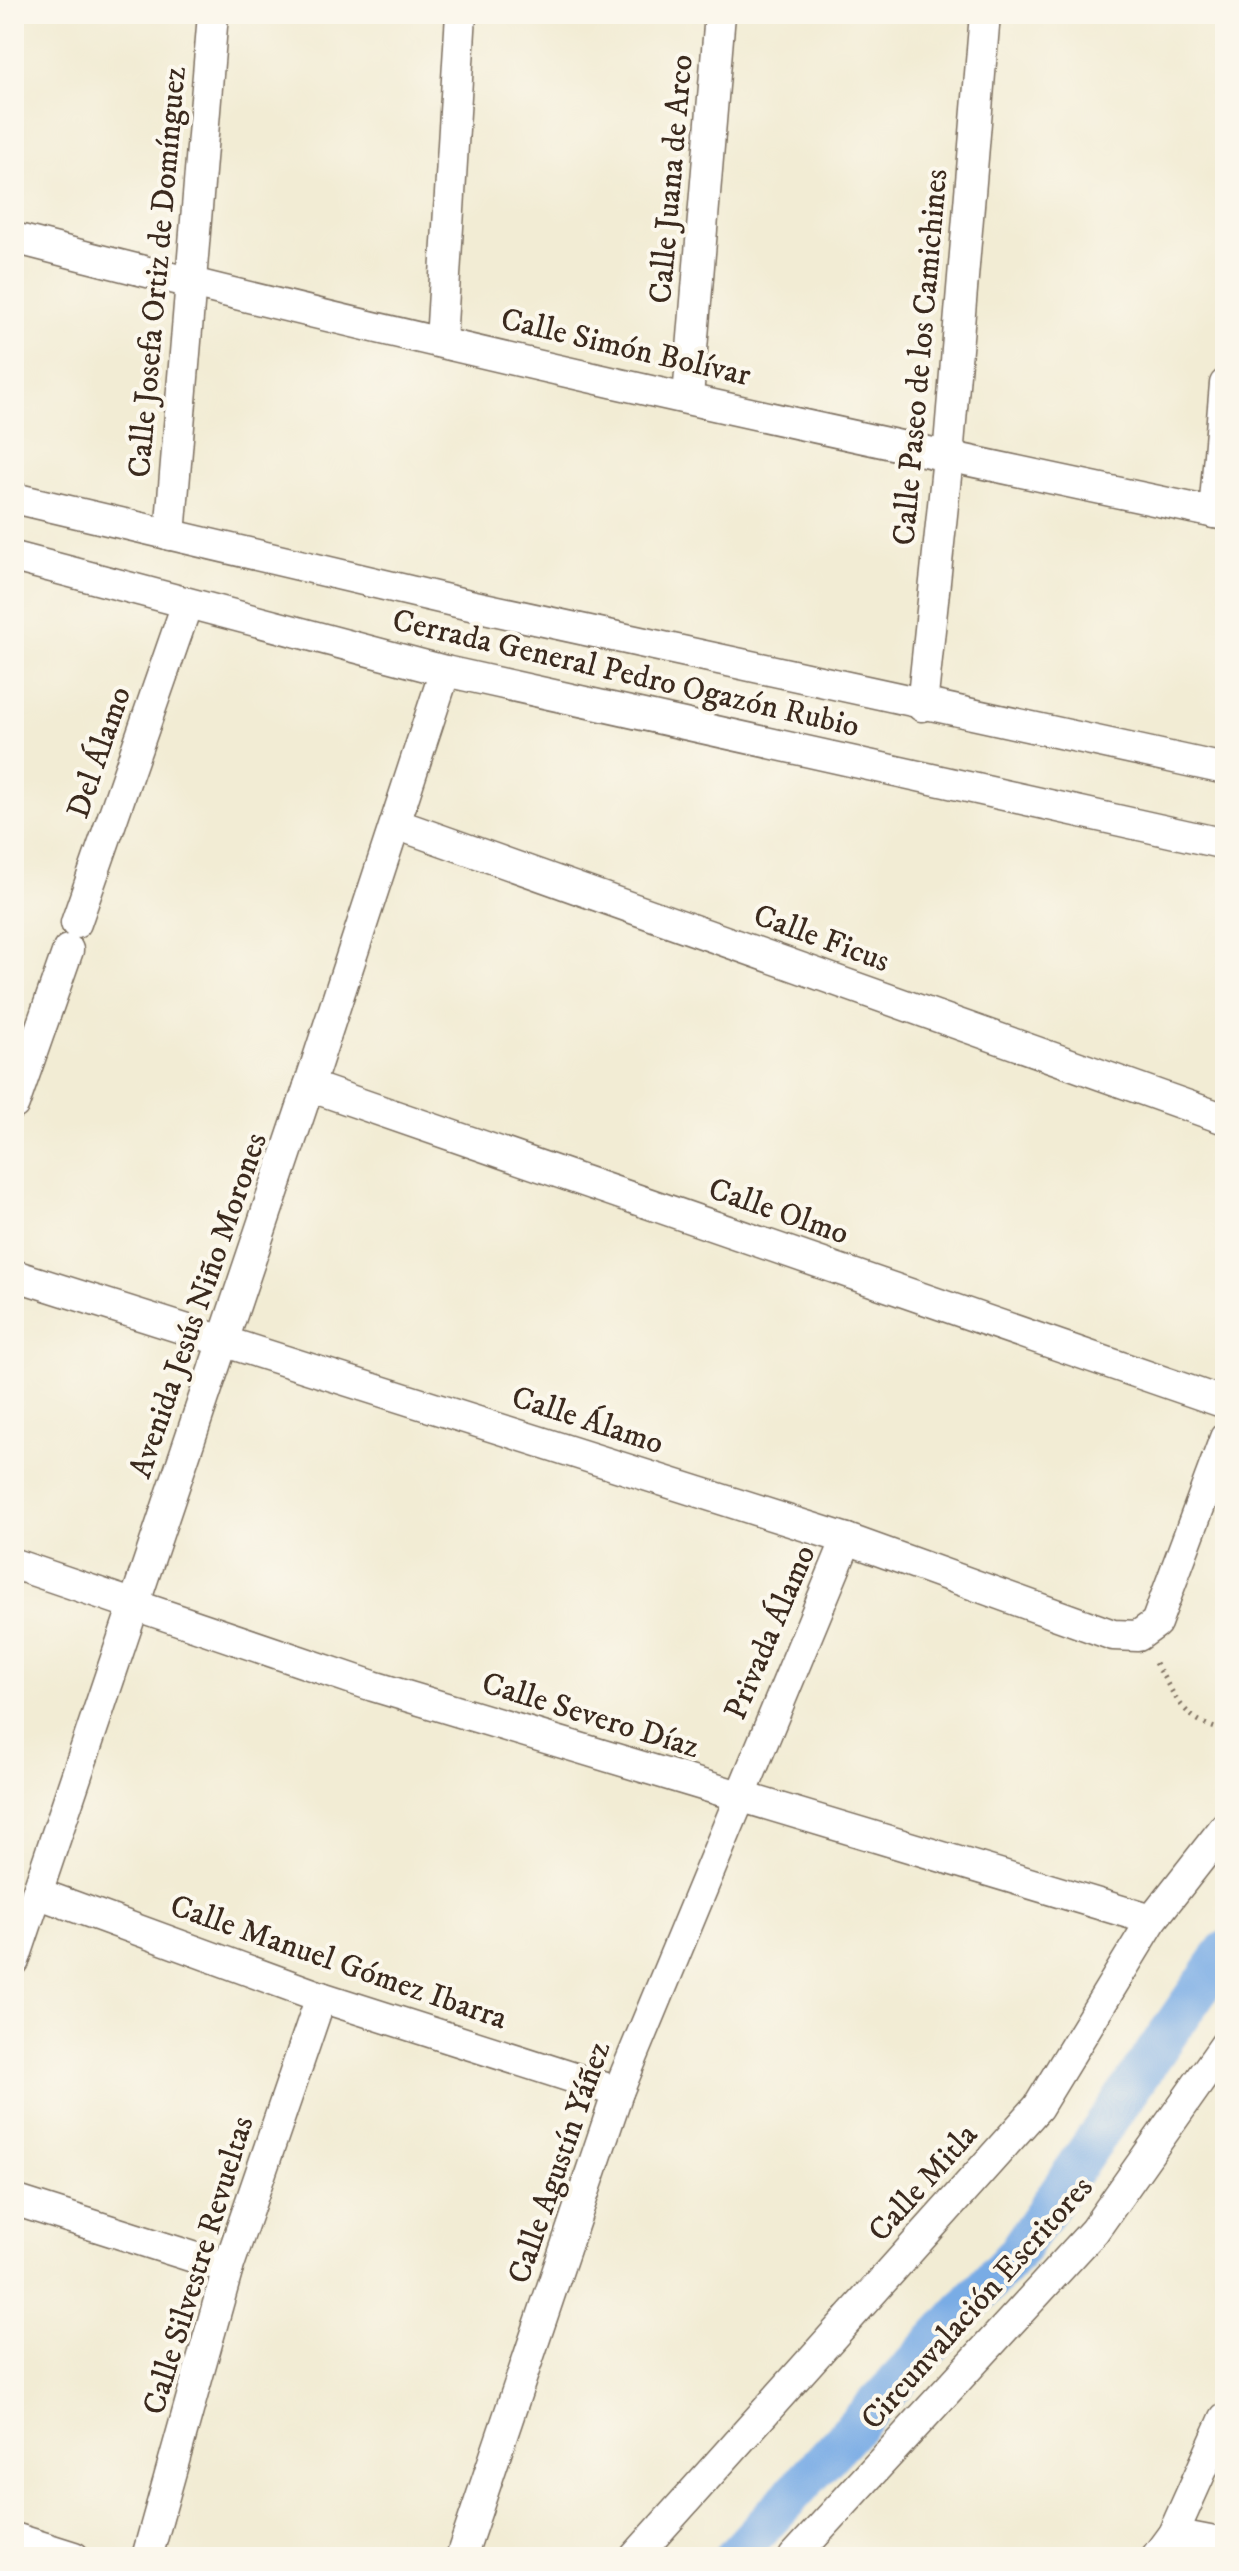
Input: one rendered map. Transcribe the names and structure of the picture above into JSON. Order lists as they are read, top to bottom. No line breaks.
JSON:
{"streets":{"street":["Calle Juana de Arco","Calle Josefa Ortiz de Domínguez","Calle Simón Bolívar","Calle Paseo de los Camichines","Cerrada General Pedro Ogazón Rubio","Del Álamo","Calle Ficus","Calle Olmo","Avenida Jesús Niño Morones","Calle Álamo","Privada Álamo","Calle Severo Díaz","Calle Manuel Gómez Ibarra","Calle Agustín Yáñez","Calle Mitla","Calle Silvestre Revueltas","Circunvalación Escritores"]},"crossings":[["Calle Juana de Arco","Calle Simón Bolívar"],["Calle Josefa Ortiz de Domínguez","Calle Simón Bolívar"],["Calle Josefa Ortiz de Domínguez","Cerrada General Pedro Ogazón Rubio"],["Calle Simón Bolívar","Calle Paseo de los Camichines"],["Calle Paseo de los Camichines","Cerrada General Pedro Ogazón Rubio"],["Cerrada General Pedro Ogazón Rubio","Del Álamo"],["Cerrada General Pedro Ogazón Rubio","Avenida Jesús Niño Morones"],["Calle Ficus","Avenida Jesús Niño Morones"],["Calle Olmo","Avenida Jesús Niño Morones"],["Avenida Jesús Niño Morones","Calle Álamo"],["Avenida Jesús Niño Morones","Calle Severo Díaz"],["Avenida Jesús Niño Morones","Calle Manuel Gómez Ibarra"],["Calle Álamo","Privada Álamo"],["Privada Álamo","Calle Severo Díaz"],["Privada Álamo","Calle Agustín Yáñez"],["Calle Severo Díaz","Calle Agustín Yáñez"],["Calle Severo Díaz","Calle Mitla"],["Calle Manuel Gómez Ibarra","Calle Agustín Yáñez"],["Calle Manuel Gómez Ibarra","Calle Silvestre Revueltas"]]}
